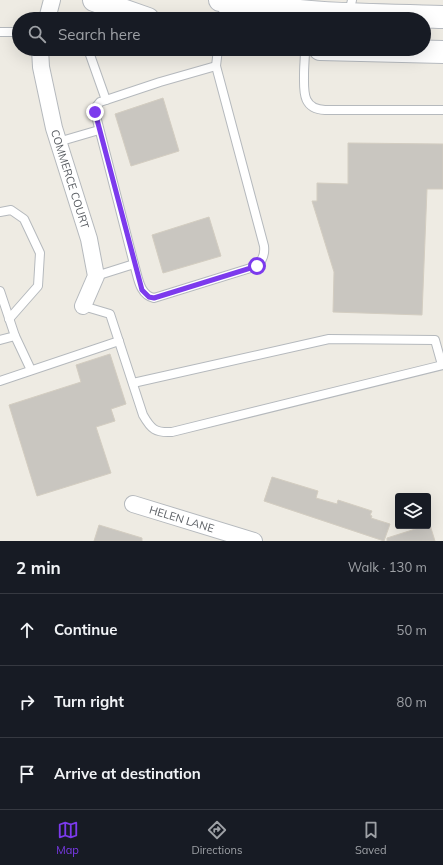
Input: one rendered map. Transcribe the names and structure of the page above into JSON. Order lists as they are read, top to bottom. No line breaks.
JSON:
{"streets":{"street":["COMMERCE COURT","HELEN LANE"]},"page":{"search":"Search here","heading":["2 min","Walk · 130 m"],"list":[["Continue","50 m"],["Turn right","80 m"],"Arrive at destination"],"nav":["Map","Directions","Saved"]}}
